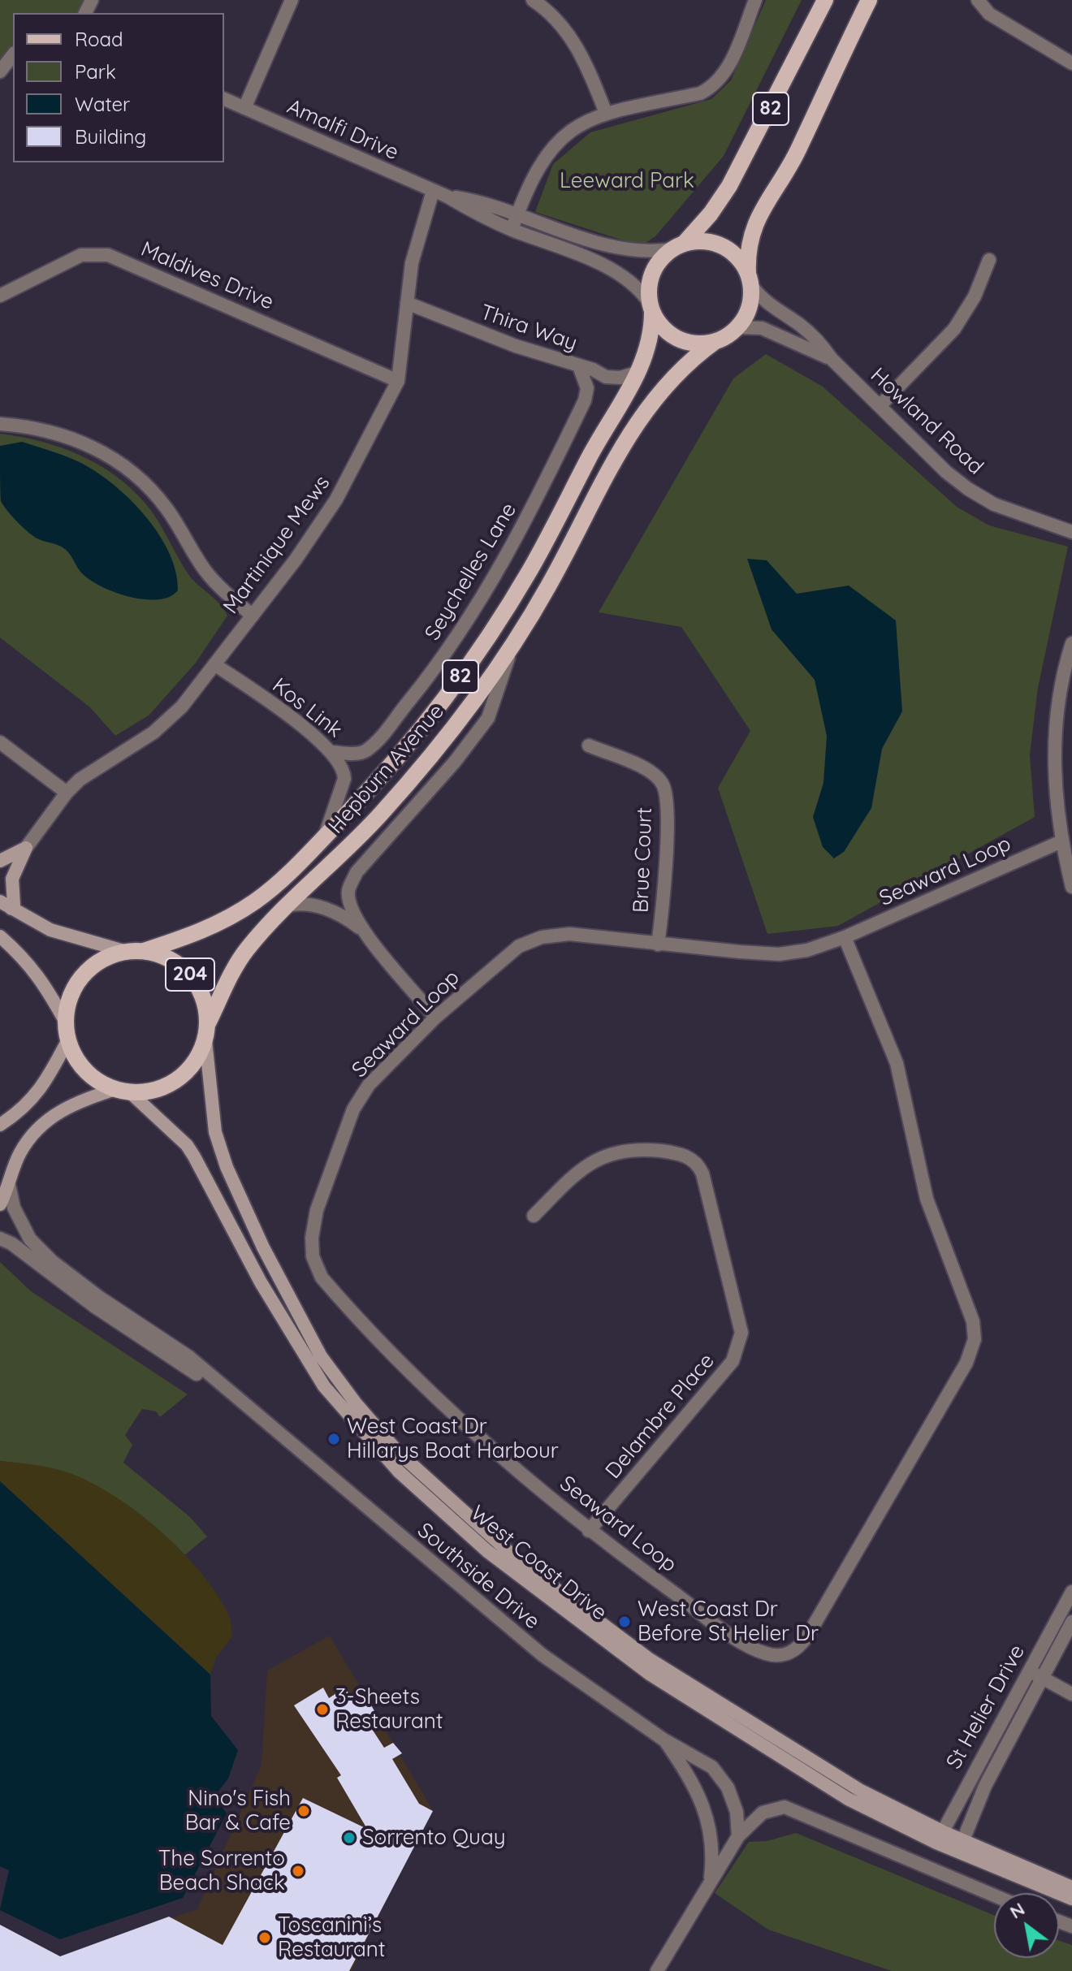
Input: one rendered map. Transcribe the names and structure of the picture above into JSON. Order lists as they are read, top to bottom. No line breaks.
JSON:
{"streets":{"main road":["82","Hepburn Avenue","204","West Coast Drive"],"street":["Amalfi Drive","Maldives Drive","Thira Way","Howland Road","Martinique Mews","Seychelles Lane","Kos Link","Brue Court","Seaward Loop","Delambre Place","Southside Drive","St Helier Drive"]},"crossings":[["82","Amalfi Drive"],["82","Howland Road"],["82","Hepburn Avenue"],["82","204"],["82","West Coast Drive"],["82","Southside Drive"],["Amalfi Drive","Howland Road"],["Amalfi Drive","Martinique Mews"],["Amalfi Drive","Hepburn Avenue"],["Maldives Drive","Martinique Mews"],["Thira Way","Martinique Mews"],["Thira Way","Seychelles Lane"],["Thira Way","Hepburn Avenue"],["Howland Road","Hepburn Avenue"],["Martinique Mews","Kos Link"],["Seychelles Lane","Kos Link"],["Kos Link","Hepburn Avenue"],["Hepburn Avenue","204"],["Hepburn Avenue","West Coast Drive"],["Brue Court","Seaward Loop"],["Seaward Loop","Delambre Place"],["204","West Coast Drive"],["West Coast Drive","St Helier Drive"]],"parks":["Leeward Park"],"places":["West Coast Dr Hillarys Boat Harbour","West Coast Dr Before St Helier Dr","3-Sheets Restaurant","Nino's Fish Bar & Cafe","Sorrento Quay","The Sorrento Beach Shack","Toscanini’s Restaurant"],"legend":["Road","Park","Water","Building"],"north":"top left"}
